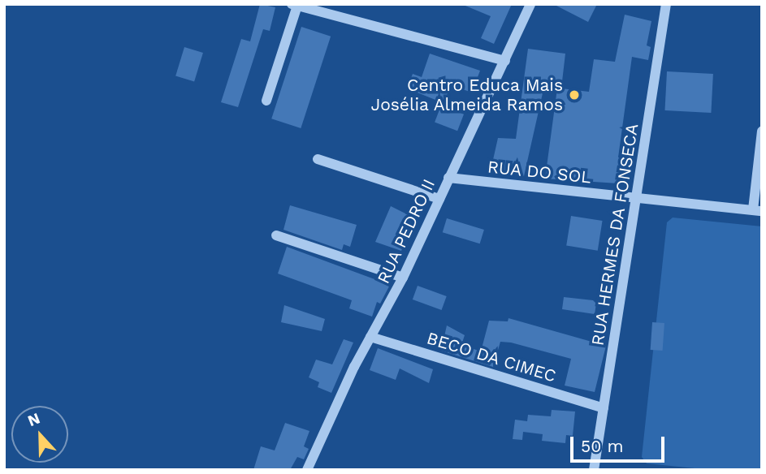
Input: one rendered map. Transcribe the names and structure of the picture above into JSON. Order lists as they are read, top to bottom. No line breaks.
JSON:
{"streets":{"street":["RUA DO SOL","RUA PEDRO II","RUA HERMES DA FONSECA","BECO DA CIMEC"]},"crossings":[["RUA DO SOL","RUA PEDRO II"],["RUA DO SOL","RUA HERMES DA FONSECA"],["RUA PEDRO II","BECO DA CIMEC"],["RUA HERMES DA FONSECA","BECO DA CIMEC"]],"places":["Centro Educa Mais Josélia Almeida Ramos"],"scale_bar":"50 m","north":"top"}
